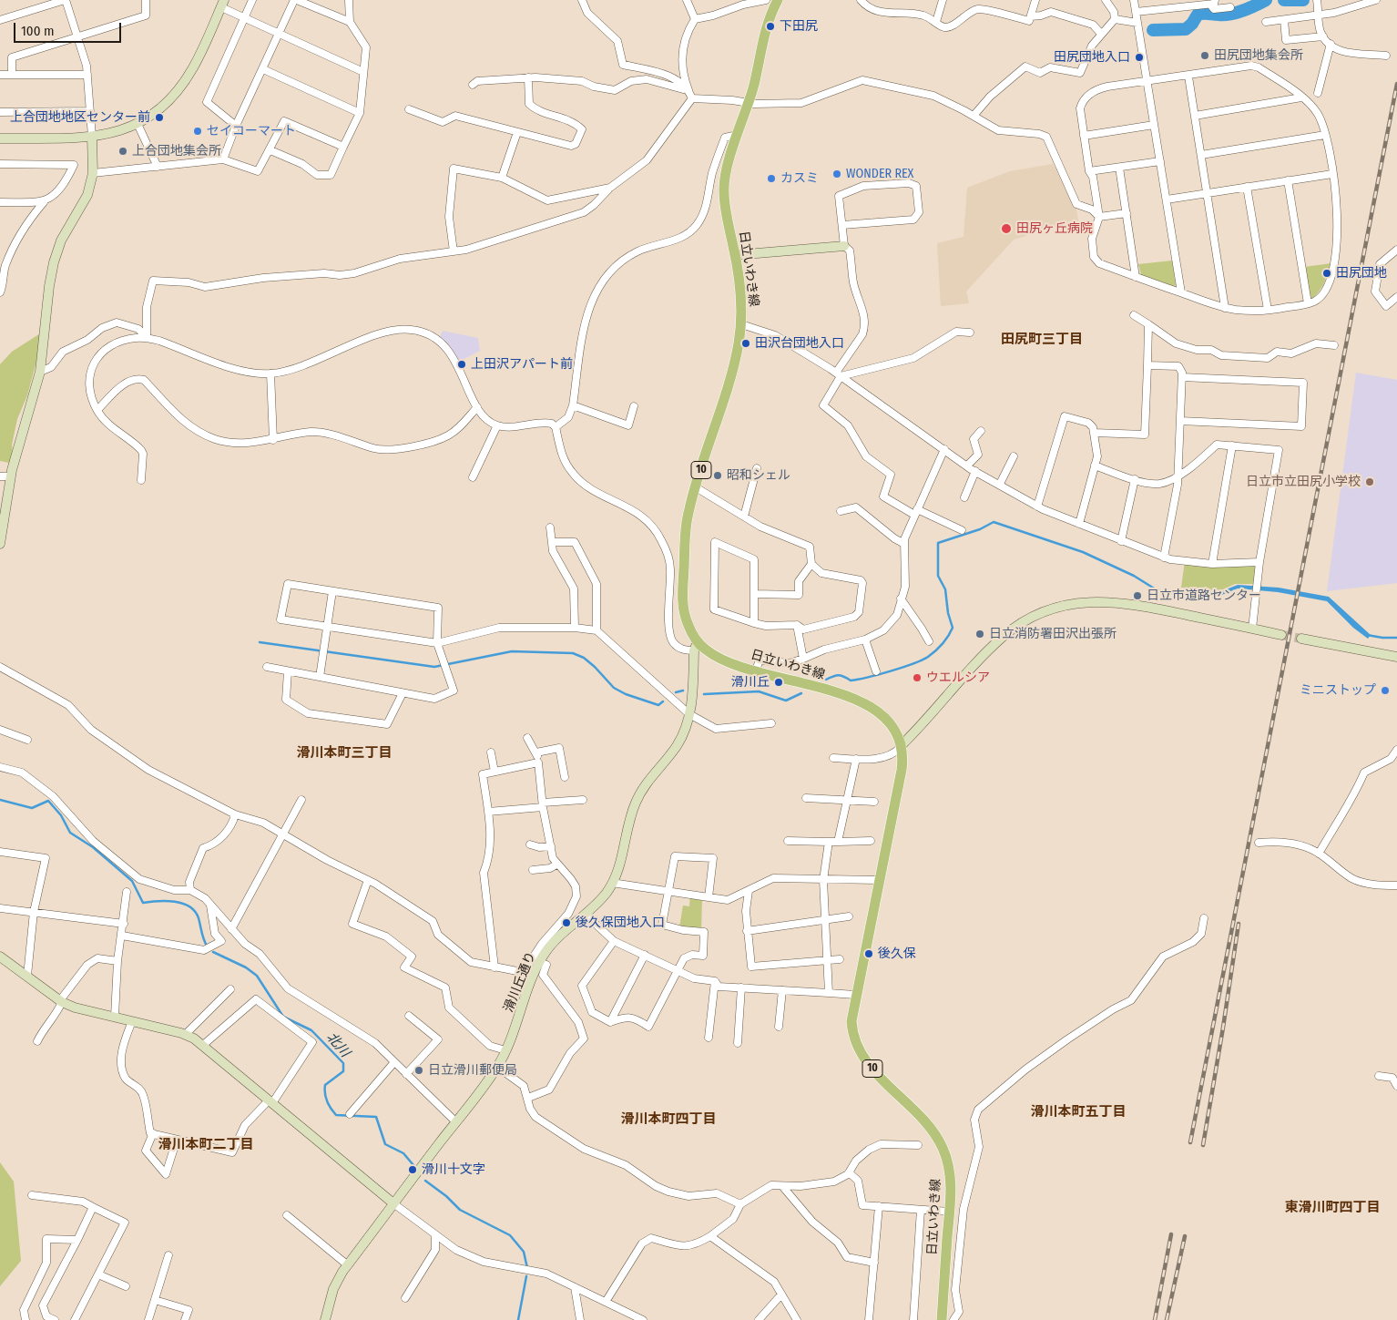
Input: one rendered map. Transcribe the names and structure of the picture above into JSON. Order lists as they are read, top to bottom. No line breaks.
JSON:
{"streets":{"main road":["日立いわき線","10"],"street":["滑川丘通り"]},"crossings":[["日立いわき線","滑川丘通り"]],"districts":["田尻町三丁目","滑川本町三丁目","滑川本町五丁目","滑川本町四丁目","滑川本町二丁目","東滑川町四丁目"],"water":["北川"],"places":["下田尻","田尻団地集会所","田尻団地入口","上合団地地区センター前","セイコーマート","上合団地集会所","WONDER REX","カスミ","田尻ヶ丘病院","田尻団地","田沢台団地入口","上田沢アパート前","昭和シェル","日立市立田尻小学校","日立市道路センター","日立消防署田沢出張所","ウエルシア","滑川丘","ミニストップ","後久保団地入口","後久保","日立滑川郵便局","滑川十文字"],"scale_bar":"100 m"}
